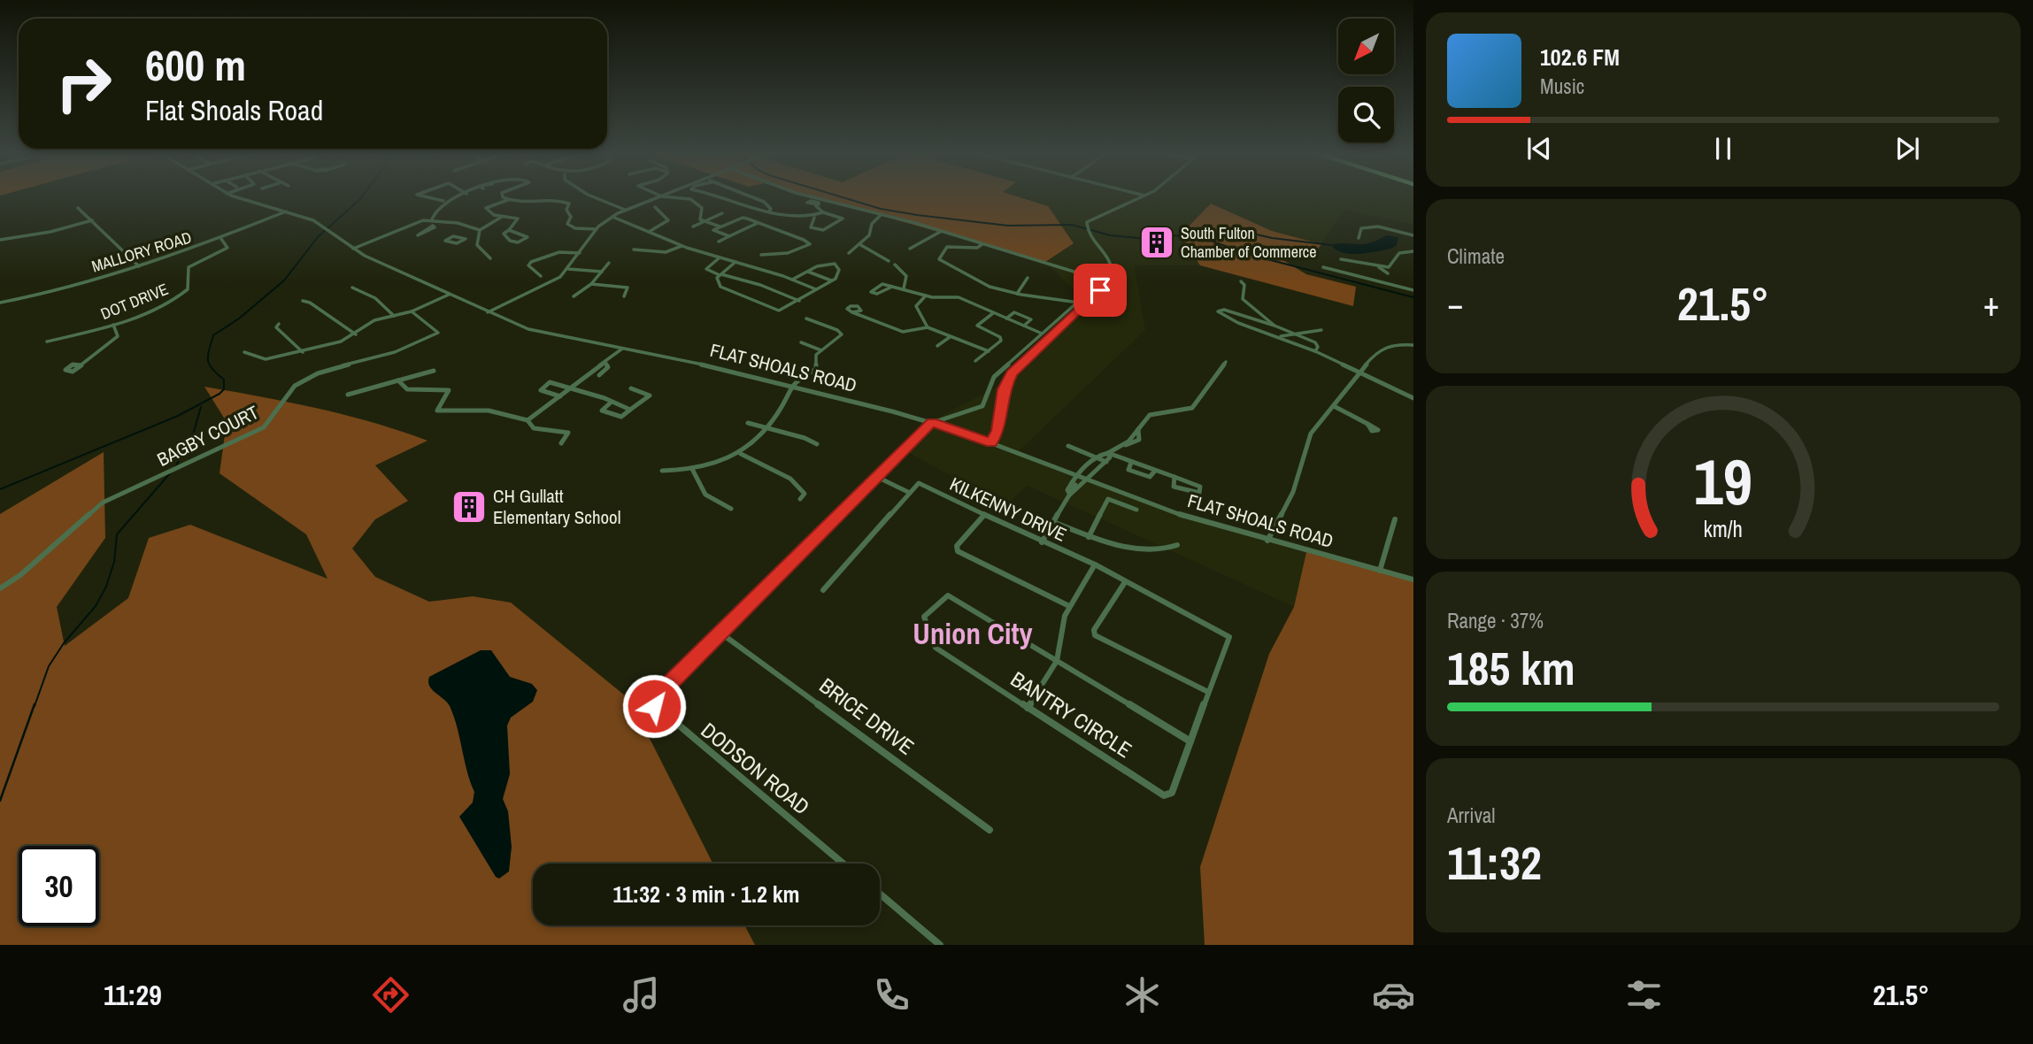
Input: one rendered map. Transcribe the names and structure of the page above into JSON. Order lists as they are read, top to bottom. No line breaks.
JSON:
{"streets":{"street":["MALLORY ROAD","DOT DRIVE","FLAT SHOALS ROAD","BAGBY COURT","KILKENNY DRIVE","BANTRY CIRCLE","BRICE DRIVE","DODSON ROAD"]},"crossings":[["MALLORY ROAD","DOT DRIVE"],["MALLORY ROAD","FLAT SHOALS ROAD"],["FLAT SHOALS ROAD","DODSON ROAD"],["BRICE DRIVE","DODSON ROAD"]],"districts":["Union City"],"places":{"building":["South Fulton Chamber of Commerce","CH Gullatt Elementary School"]},"north":"bottom left","page":{"turn":["600 m","Flat Shoals Road"],"song":["102.6 FM","Music"],"tile":["Climate",["Range · 37%","185 km"],["Arrival","11:32"]],"heat":["−","21.5°","+"],"limit":"30","trip":"11:32 · 3 min · 1.2 km","tabs":["11:29","21.5°"],"gauge":["19","km/h"]}}
